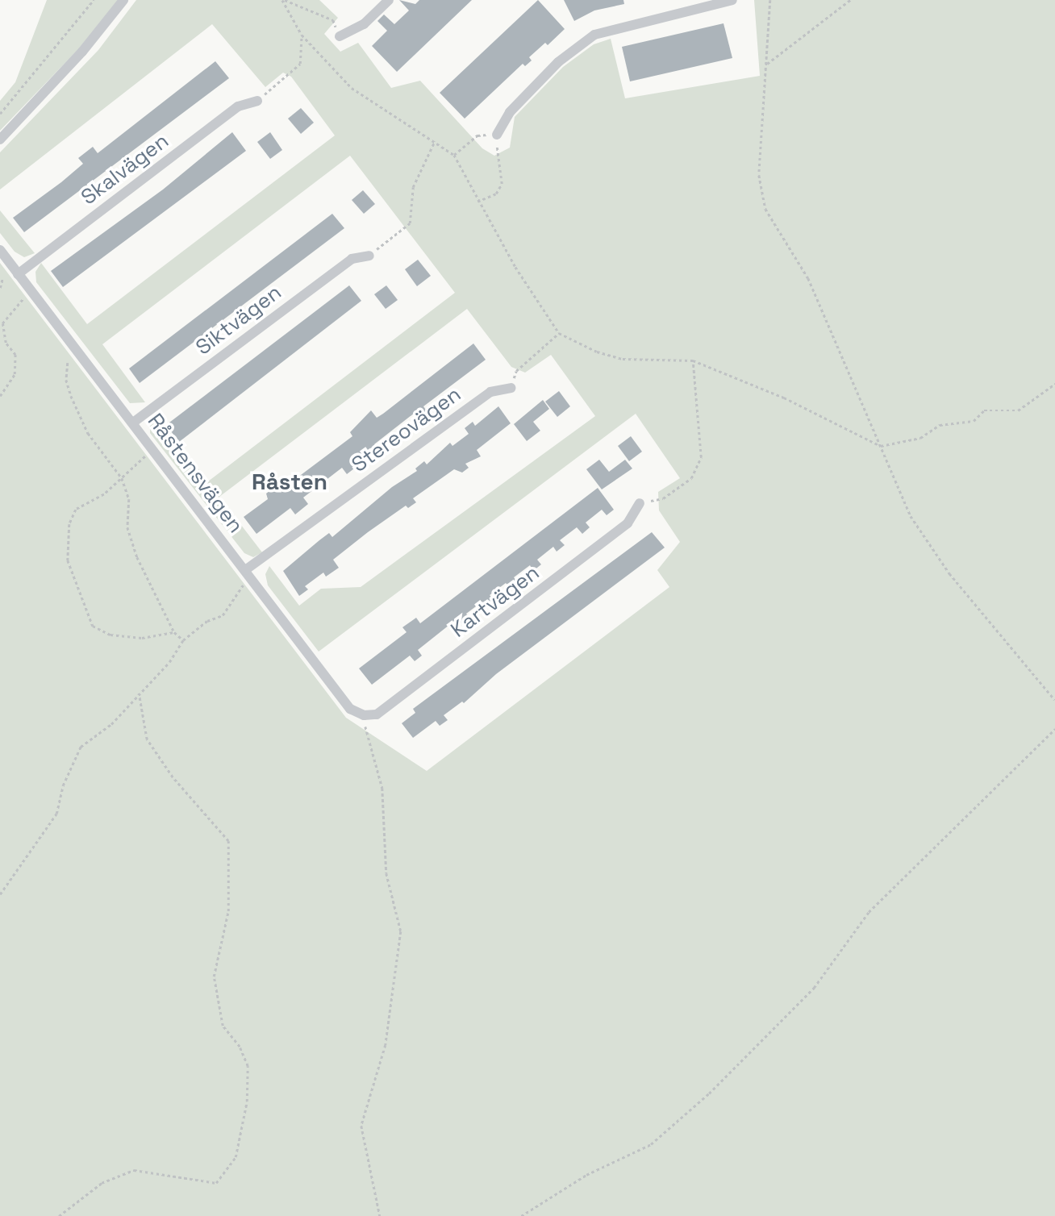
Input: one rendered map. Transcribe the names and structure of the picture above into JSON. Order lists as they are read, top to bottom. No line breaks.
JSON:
{"streets":{"street":["Skalvägen","Siktvägen","Stereovägen","Råstensvägen","Kartvägen"]},"crossings":[["Skalvägen","Råstensvägen"],["Siktvägen","Råstensvägen"],["Stereovägen","Råstensvägen"],["Råstensvägen","Kartvägen"]],"districts":["Råsten"]}
